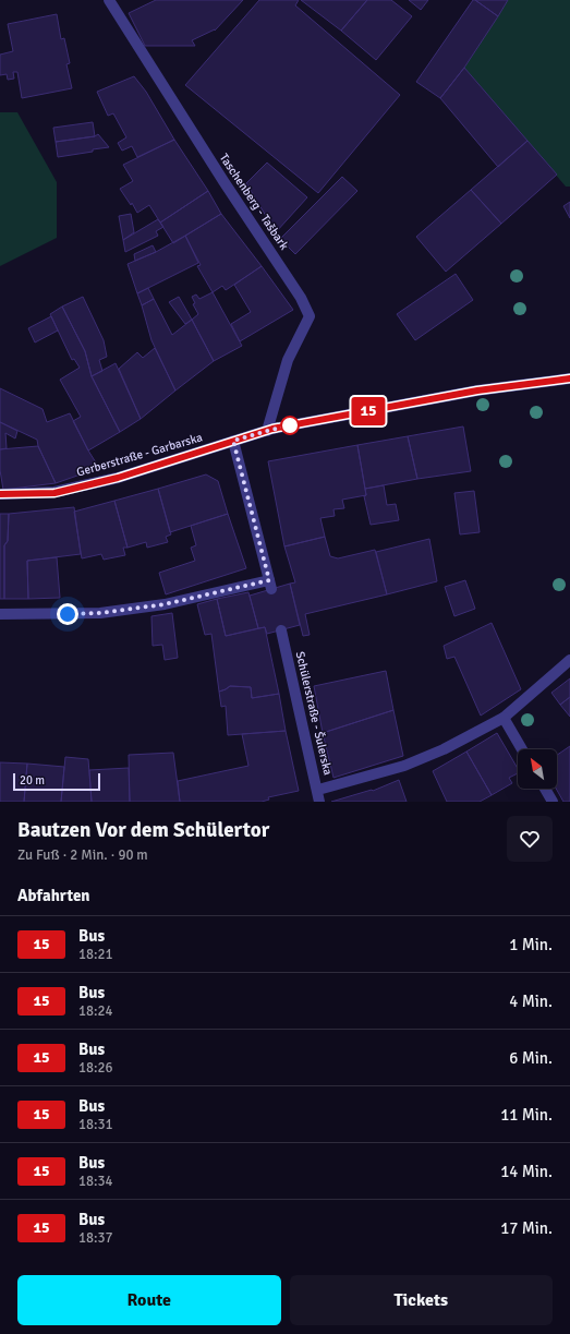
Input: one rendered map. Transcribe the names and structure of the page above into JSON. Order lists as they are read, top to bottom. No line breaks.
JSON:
{"streets":{"street":["Taschenberg - Tašbark","Gerberstraße - Garbarska","Schülerstraße - Šulerska"]},"crossings":[["Taschenberg - Tašbark","Gerberstraße - Garbarska"]],"lines":["bus line 15"],"scale_bar":"20 m","north":"top left","page":{"on_map":"15","scale":"20 m","heading":[["Bautzen Vor dem Schülertor","Zu Fuß · 2 Min. · 90 m"],"Abfahrten"],"list":[{"mark":"15","name":"Bus","note":"18:21","value":"1 Min."},{"mark":"15","name":"Bus","note":"18:24","value":"4 Min."},{"mark":"15","name":"Bus","note":"18:26","value":"6 Min."},{"mark":"15","name":"Bus","note":"18:31","value":"11 Min."},{"mark":"15","name":"Bus","note":"18:34","value":"14 Min."},{"mark":"15","name":"Bus","note":"18:37","value":"17 Min."}],"buttons":["Route","Tickets"]}}
